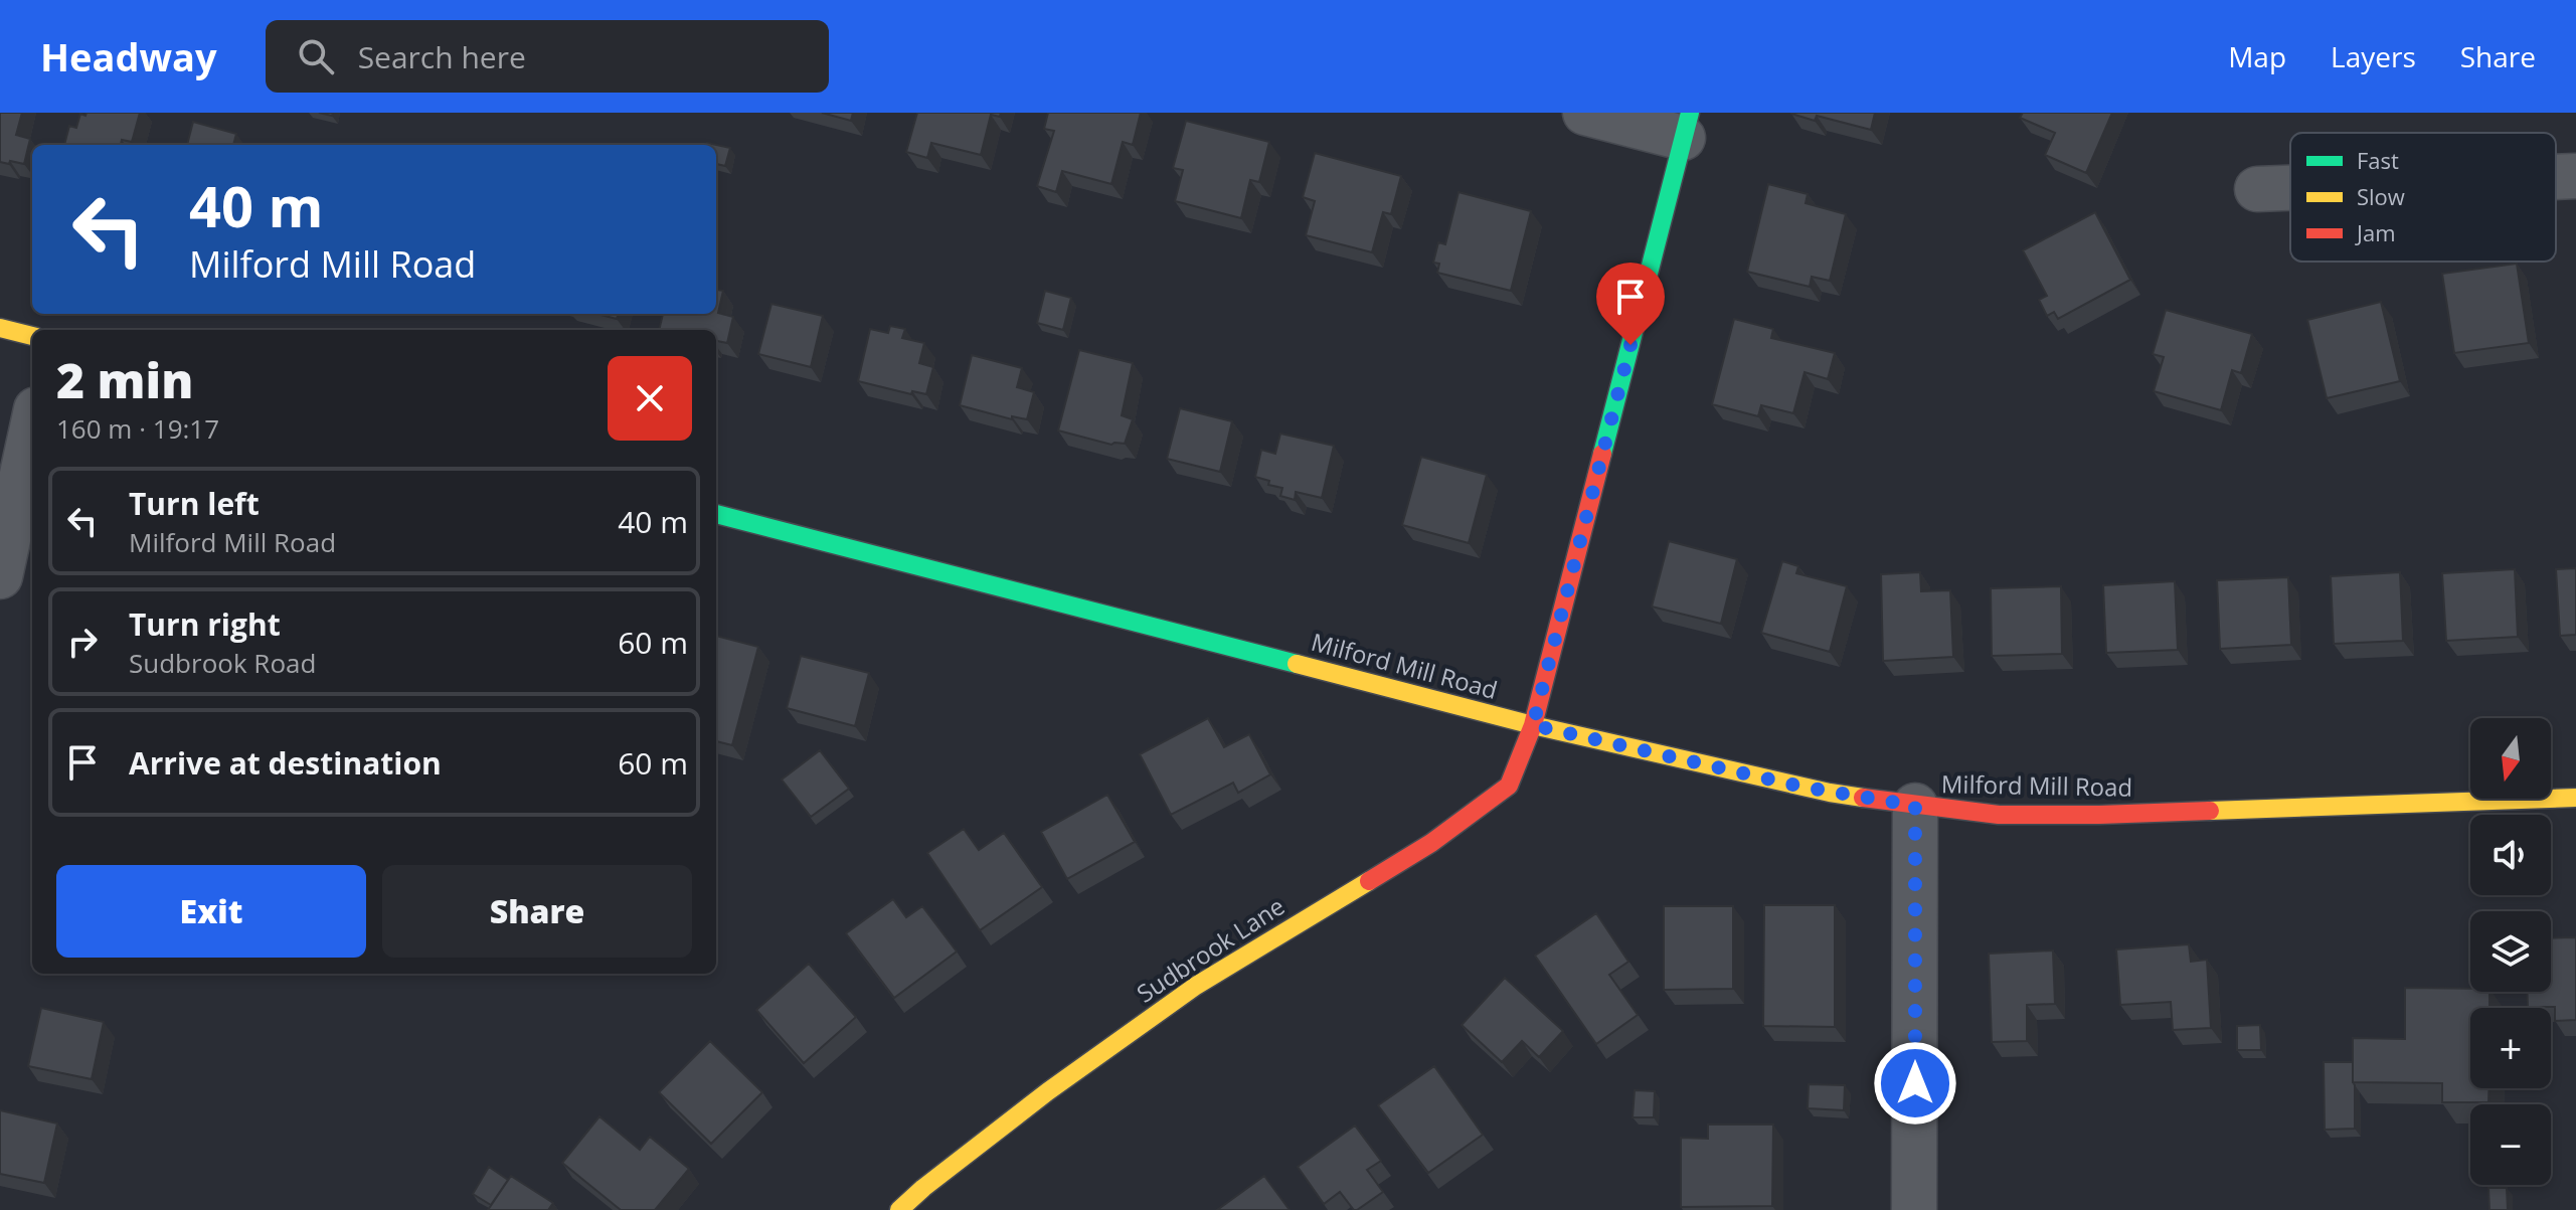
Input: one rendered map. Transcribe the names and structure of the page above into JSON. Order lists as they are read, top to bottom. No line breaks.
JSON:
{"streets":{"main road":["Milford Mill Road","Sudbrook Lane"]},"crossings":[["Milford Mill Road","Sudbrook Lane"]],"legend":["Fast","Slow","Jam"],"north":"bottom","page":{"header":"Headway","search":"Search here","nav":["Map","Layers","Share"],"turn":["40 m","Milford Mill Road"],"heading":["2 min","160 m · 19:17"],"list":[{"name":"Turn left","note":"Milford Mill Road","value":"40 m"},{"name":"Turn right","note":"Sudbrook Road","value":"60 m"},{"name":"Arrive at destination","value":"60 m"}],"map_buttons":["+","−"],"buttons":["Exit","Share"]}}
